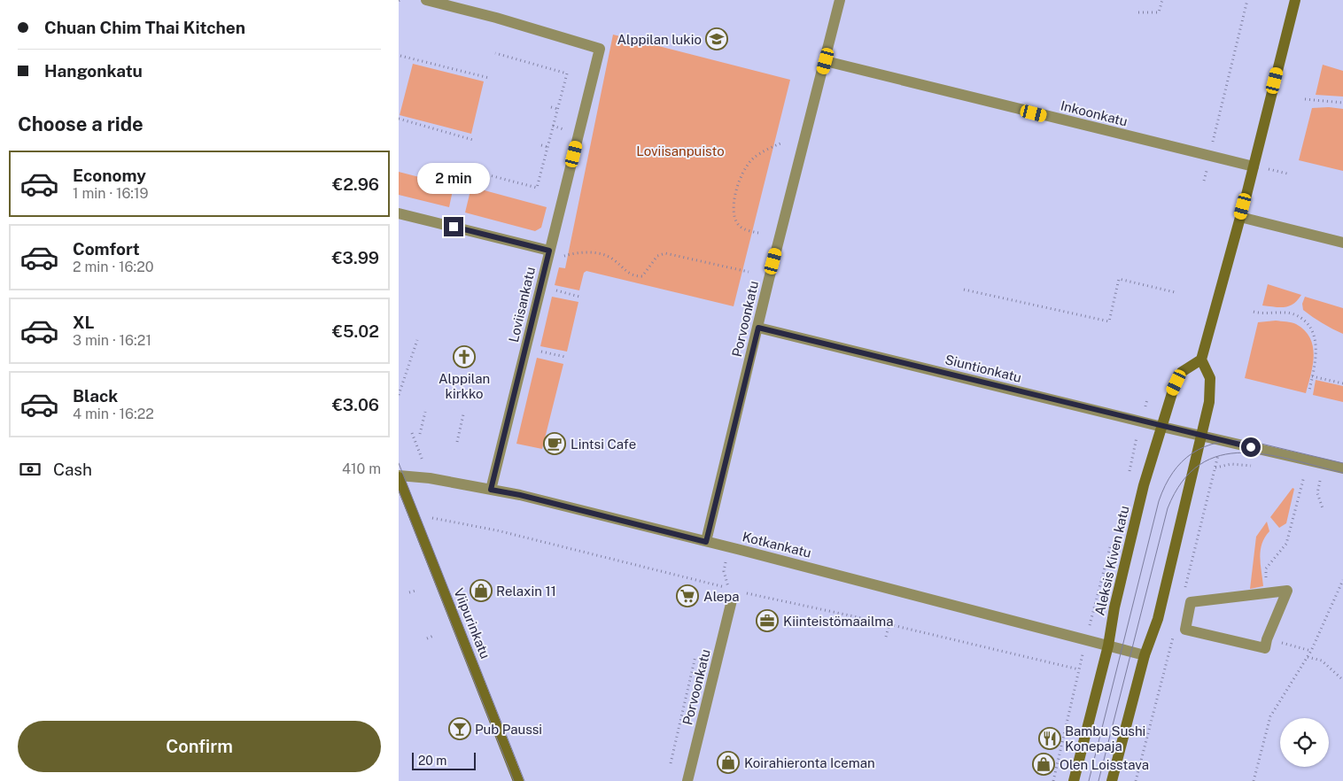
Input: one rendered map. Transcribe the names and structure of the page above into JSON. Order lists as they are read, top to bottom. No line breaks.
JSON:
{"streets":{"main road":["Aleksis Kiven katu","Viipurinkatu"],"street":["Inkoonkatu","Loviisankatu","Porvoonkatu","Siuntionkatu","Kotkankatu"]},"crossings":[["Inkoonkatu","Porvoonkatu"],["Loviisankatu","Kotkankatu"],["Porvoonkatu","Siuntionkatu"],["Porvoonkatu","Kotkankatu"],["Siuntionkatu","Aleksis Kiven katu"],["Kotkankatu","Aleksis Kiven katu"],["Kotkankatu","Viipurinkatu"]],"parks":["Loviisanpuisto"],"places":{"school or university":["Alppilan lukio"],"church":["Alppilan kirkko"],"cafe":["Lintsi Cafe"],"shop":["Relaxin 11","Koirahieronta Iceman","Olen Loisstava"],"supermarket":["Alepa"],"office":["Kiinteistömaailma"],"bar":["Pub Paussi"],"restaurant":["Bambu Sushi Konepaja"]},"scale_bar":"20 m","page":{"banner":["Chuan Chim Thai Kitchen","Hangonkatu"],"heading":"Choose a ride","list":[{"name":"Economy","note":"1 min · 16:19","value":"€2.96"},{"name":"Comfort","note":"2 min · 16:20","value":"€3.99"},{"name":"XL","note":"3 min · 16:21","value":"€5.02"},{"name":"Black","note":"4 min · 16:22","value":"€3.06"}],"bubble":"2 min","pay":["Cash","410 m"],"buttons":"Confirm","scale":"20 m"}}
